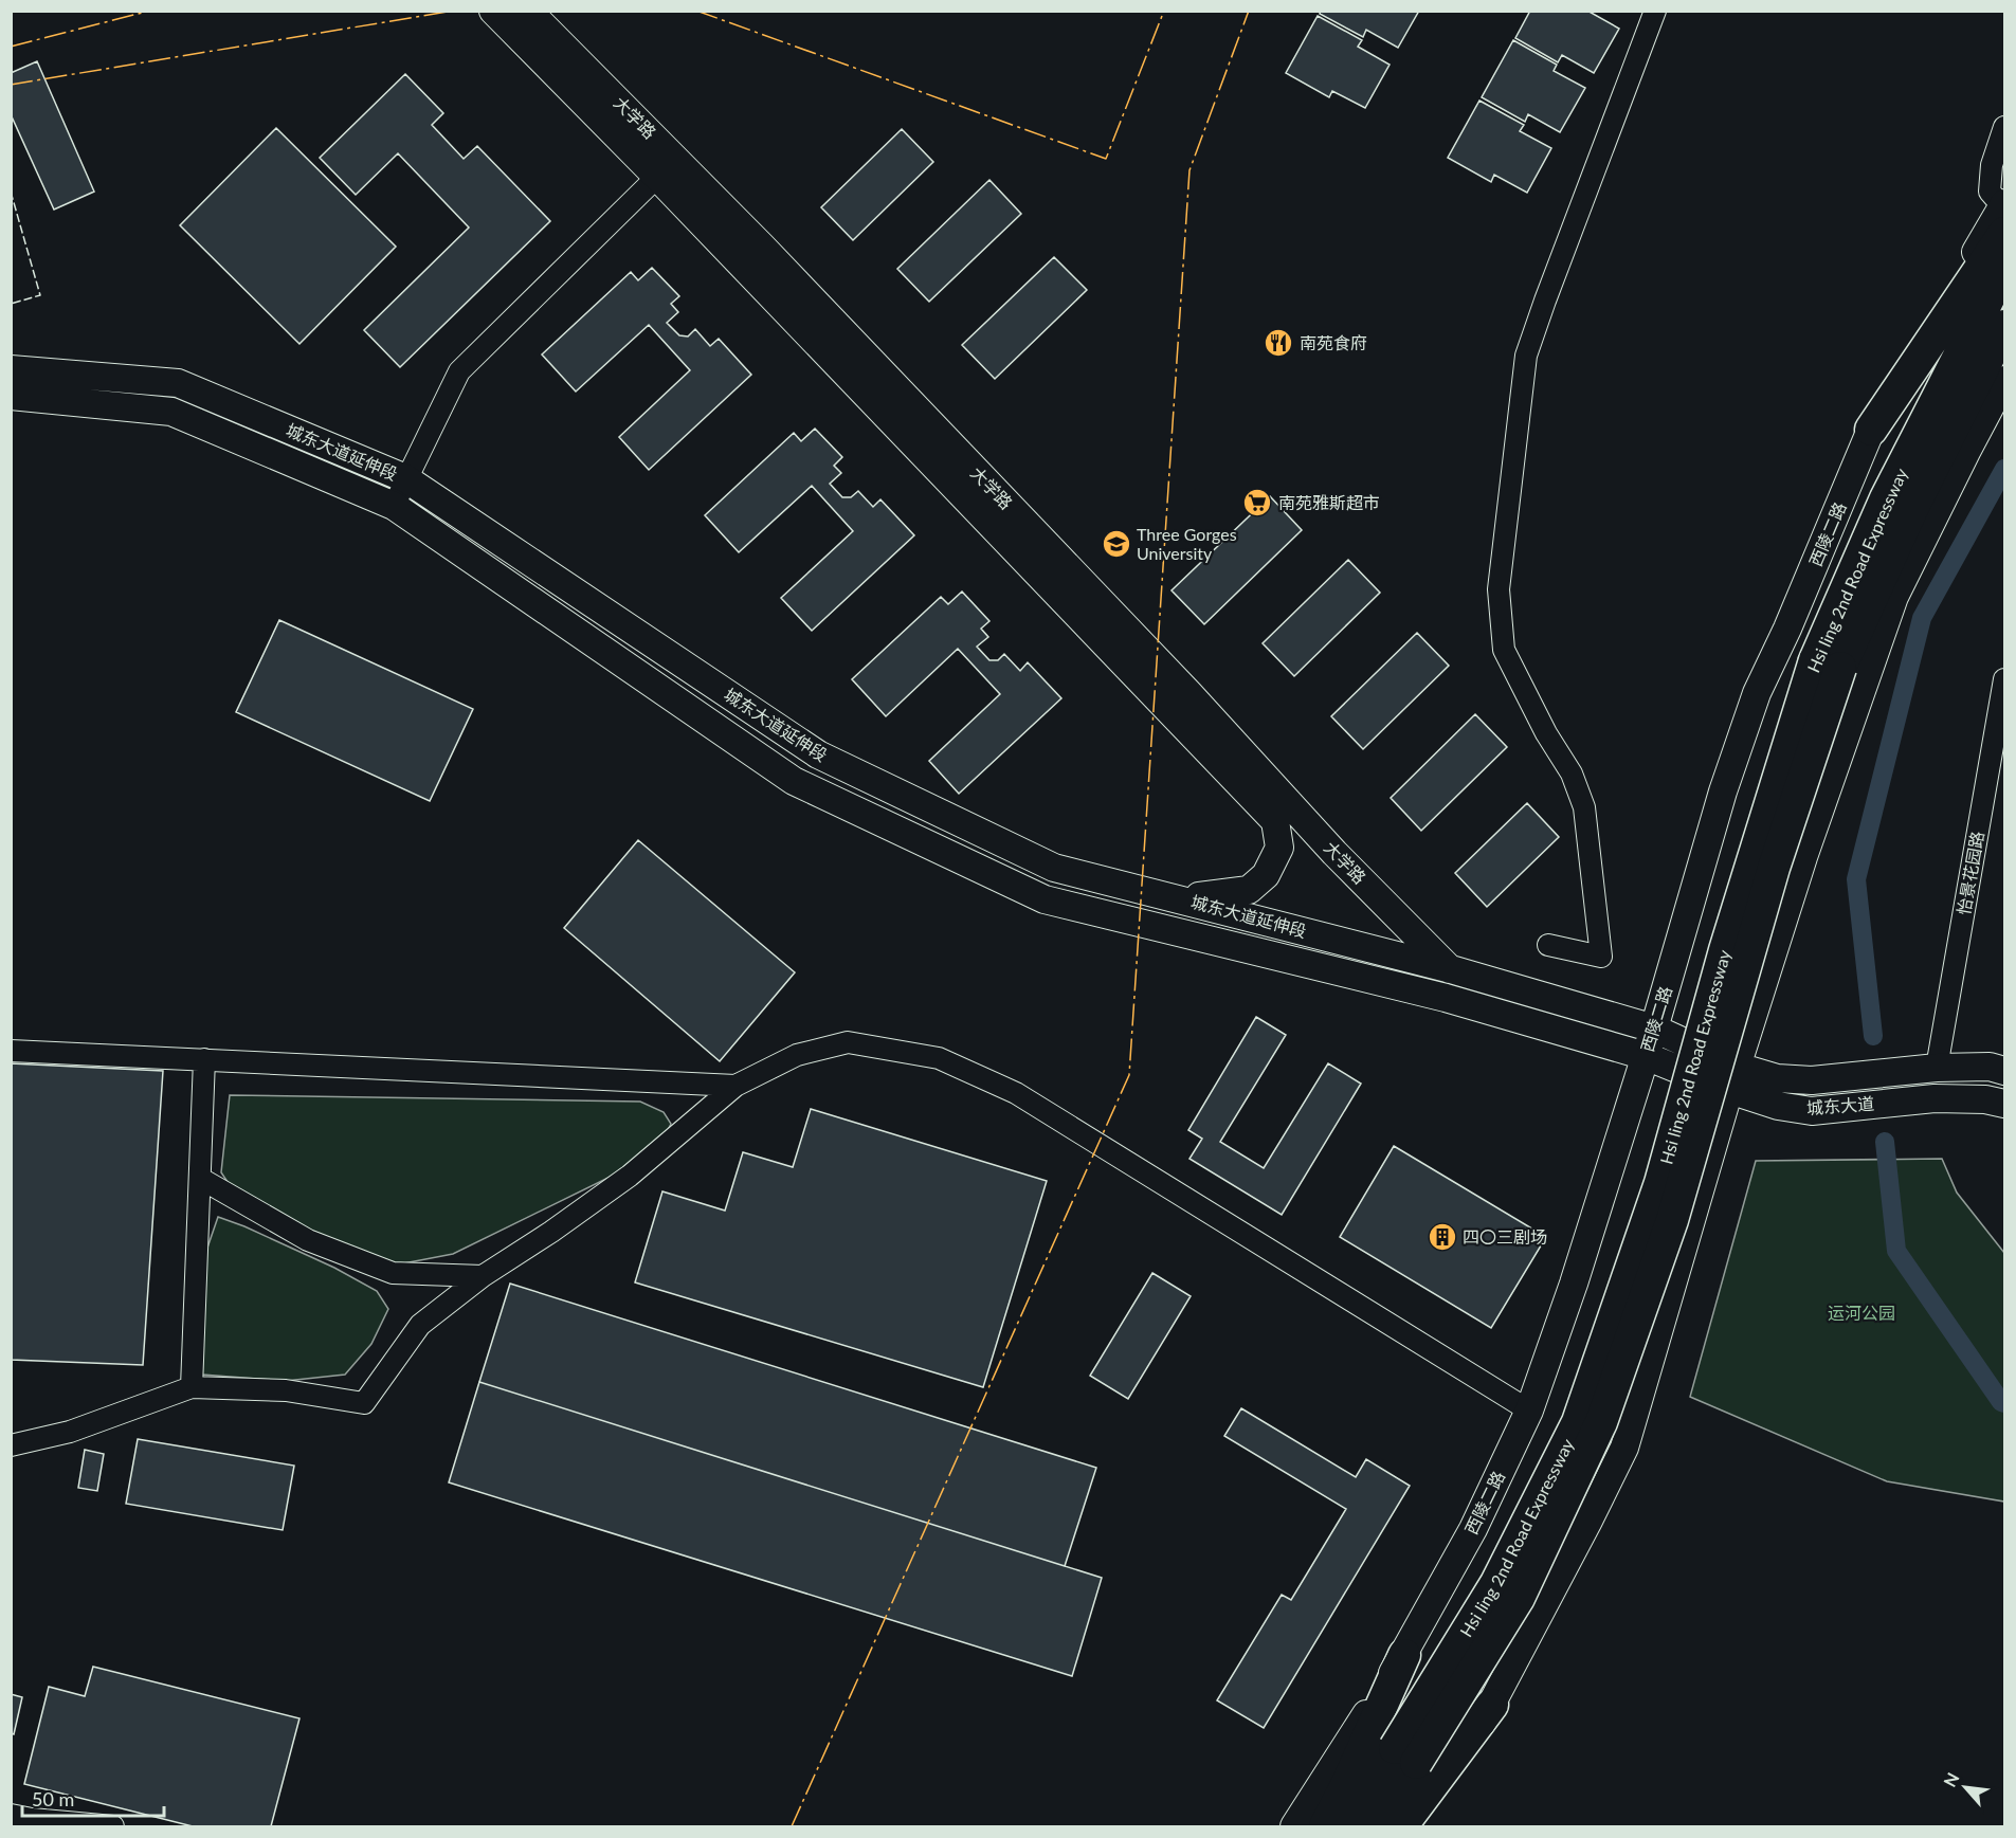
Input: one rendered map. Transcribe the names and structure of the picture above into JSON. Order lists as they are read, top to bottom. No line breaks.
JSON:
{"streets":{"highway":["Hsi ling 2nd Road Expressway"],"main road":["大学路","城东大道延伸段","西陵二路","城东大道"],"street":["怡景花园路"]},"crossings":[["大学路","城东大道延伸段"],["城东大道延伸段","西陵二路"],["城东大道延伸段","城东大道"],["西陵二路","城东大道"],["怡景花园路","城东大道"]],"parks":["运河公园"],"places":{"restaurant":["南苑食府"],"supermarket":["南苑雅斯超市"],"school or university":["Three Gorges University"],"building":["四〇三剧场"]},"scale_bar":"50 m","north":"top left"}
